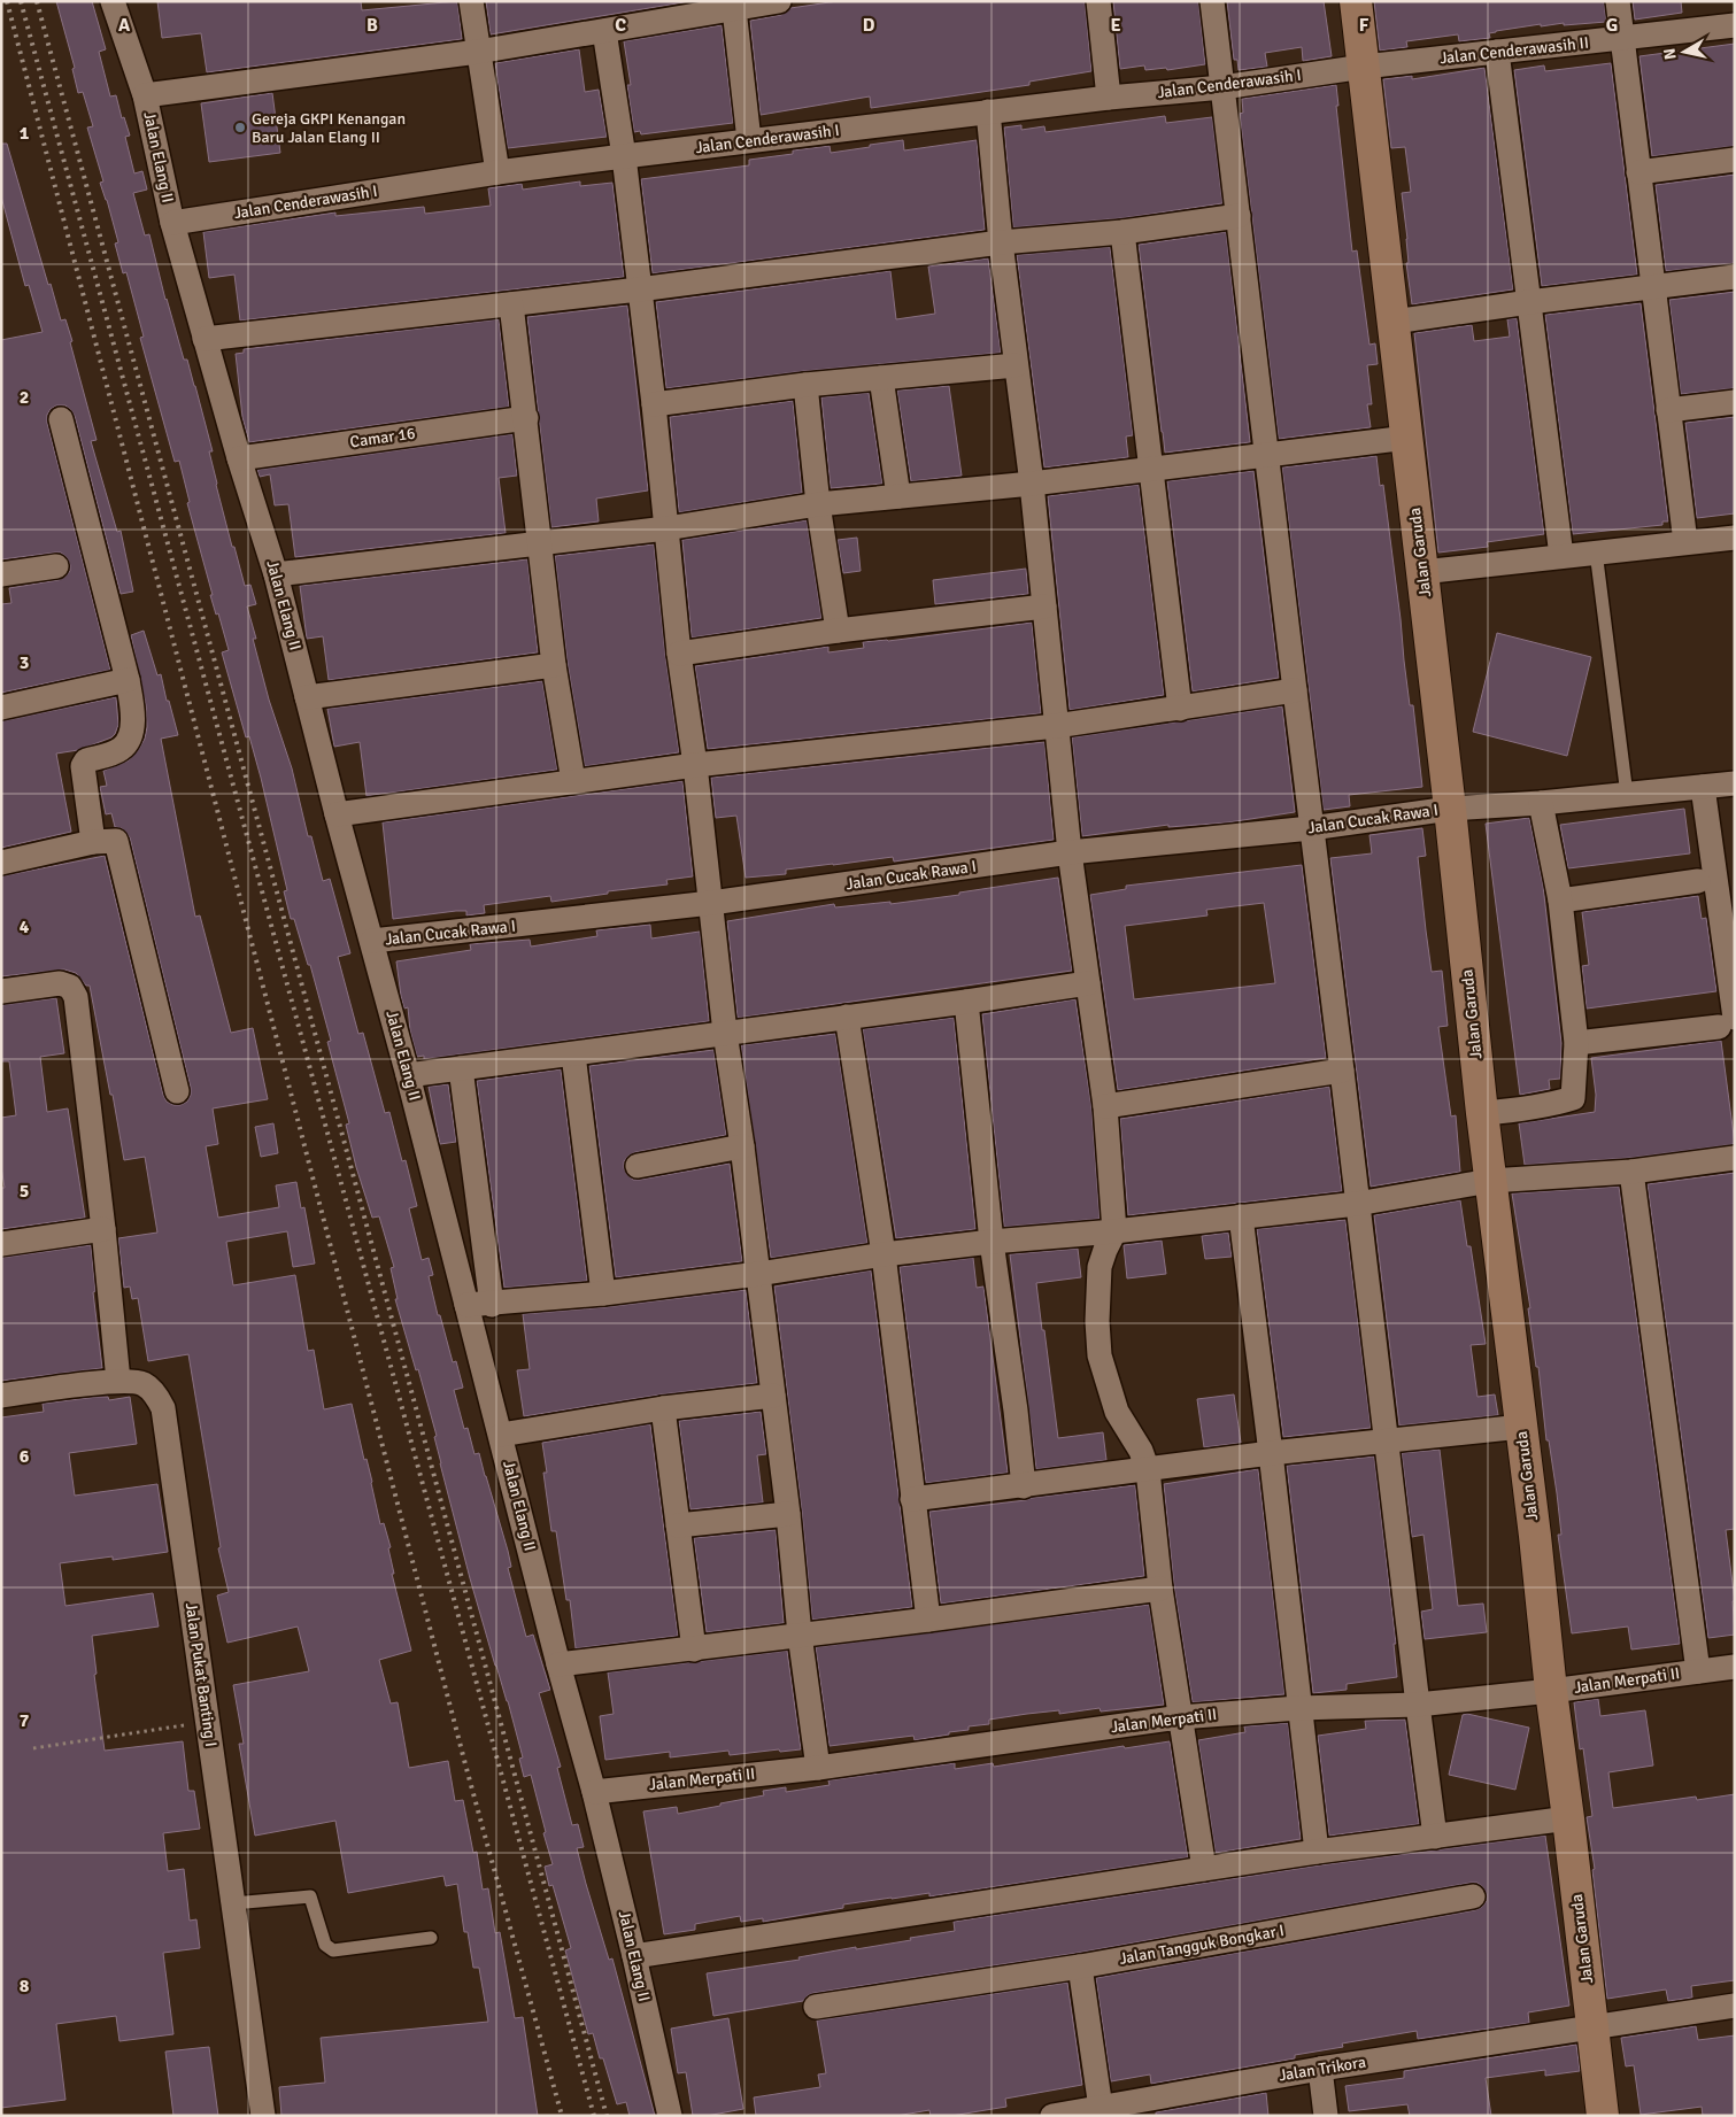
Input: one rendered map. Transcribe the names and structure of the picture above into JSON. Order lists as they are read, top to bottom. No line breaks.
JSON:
{"streets":{"street":["Jalan Cenderawasih II","Jalan Cenderawasih I","Jalan Elang II","Camar 16","Jalan Garuda","Jalan Cucak Rawa I","Jalan Pukat Banting I","Jalan Merpati II","Jalan Tangguk Bongkar I","Jalan Trikora"]},"crossings":[["Jalan Cenderawasih II","Jalan Cenderawasih I"],["Jalan Cenderawasih II","Jalan Garuda"],["Jalan Cenderawasih I","Jalan Elang II"],["Jalan Cenderawasih I","Jalan Garuda"],["Jalan Elang II","Camar 16"],["Jalan Elang II","Jalan Cucak Rawa I"],["Jalan Elang II","Jalan Merpati II"],["Jalan Garuda","Jalan Cucak Rawa I"],["Jalan Garuda","Jalan Merpati II"],["Jalan Garuda","Jalan Trikora"]],"places":["Gereja GKPI Kenangan Baru Jalan Elang II"],"north":"left","grid":{"columns":["A","B","C","D","E","F","G"],"rows":["1","2","3","4","5","6","7","8"]}}
